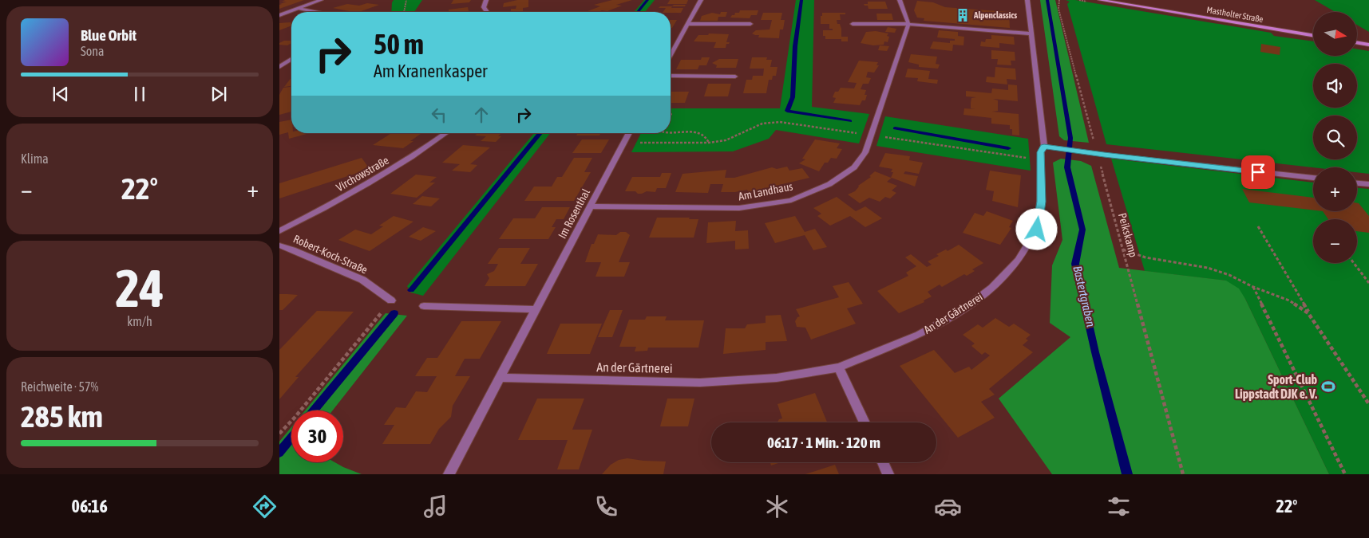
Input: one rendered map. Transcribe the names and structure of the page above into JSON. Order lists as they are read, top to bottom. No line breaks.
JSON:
{"streets":{"street":["Mastholter Straße","Virchowstraße","Am Landhaus","Im Rosenthal","Robert-Koch-Straße","An der Gärtnerei"],"path":["Peikskamp"]},"crossings":[["Am Landhaus","Im Rosenthal"],["Im Rosenthal","An der Gärtnerei"]],"water":["Bastertgraben"],"places":{"building":["Alpenclassics"],"sports":["Sport-Club Lippstadt DJK e. V."]},"north":"right","page":{"map_buttons":["+","−"],"turn":["50 m","Am Kranenkasper"],"song":["Blue Orbit","Sona"],"tile":["Klima",["24","km/h"],["Reichweite · 57%","285 km"]],"heat":["−","22°","+"],"limit":"30","trip":"06:17 · 1 Min. · 120 m","tabs":["06:16","22°"]}}
